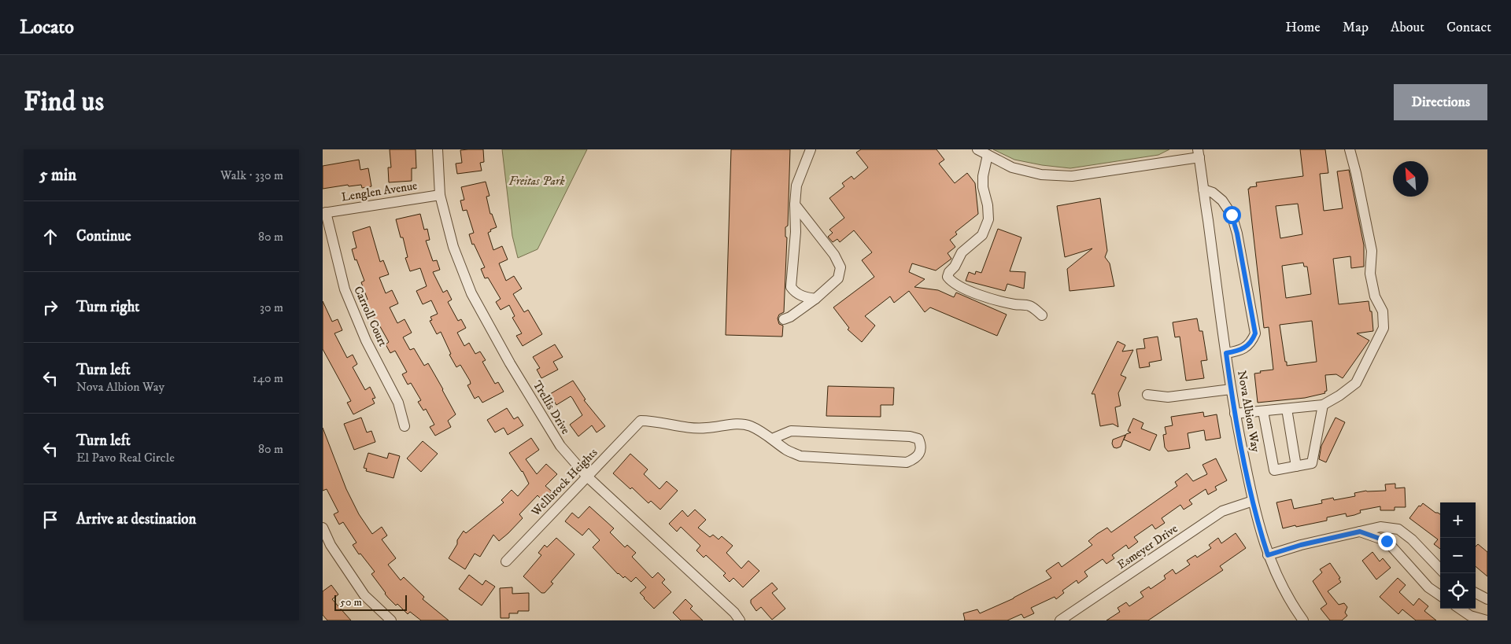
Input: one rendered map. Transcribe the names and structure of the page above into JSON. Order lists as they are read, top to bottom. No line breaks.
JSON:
{"streets":{"street":["Lenglen Avenue","Carroll Court","Trellis Drive","Nova Albion Way","Wellbrock Heights","Esmeyer Drive"]},"crossings":[["Lenglen Avenue","Carroll Court"],["Lenglen Avenue","Trellis Drive"],["Trellis Drive","Wellbrock Heights"],["Nova Albion Way","Esmeyer Drive"]],"parks":["Freitas Park"],"scale_bar":"50 m","north":"top left","page":{"header":"Locato","nav":["Home","Map","About","Contact"],"buttons":"Directions","title":"Find us","heading":["5 min","Walk · 330 m"],"list":[["Continue","80 m"],["Turn right","30 m"],["Turn left","Nova Albion Way","140 m"],["Turn left","El Pavo Real Circle","80 m"],"Arrive at destination"],"map_buttons":["+","−"],"scale":"50 m"}}
